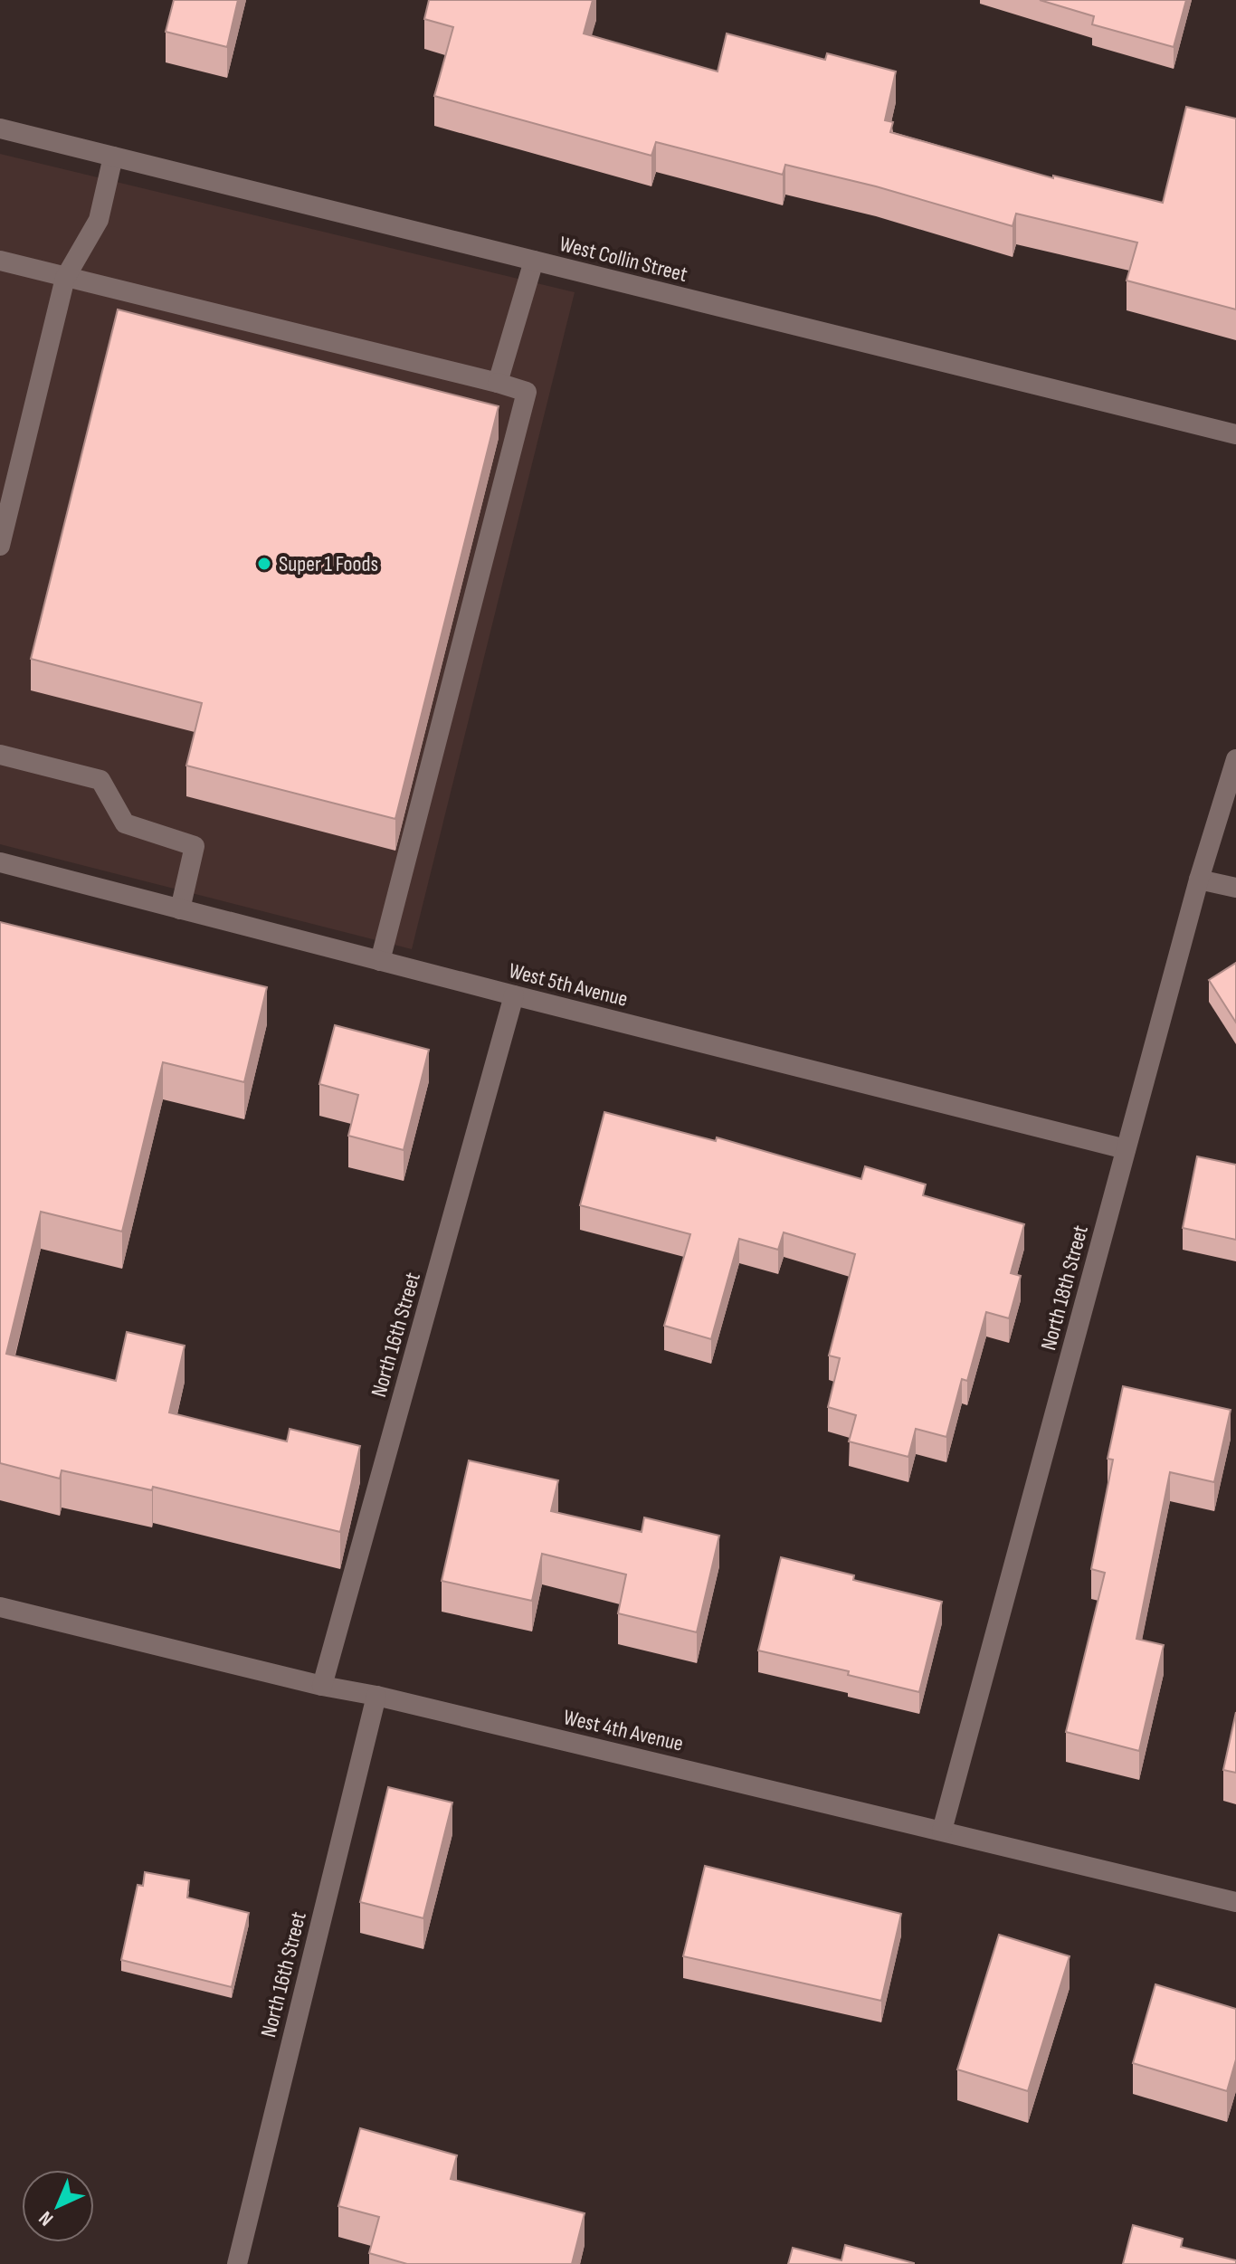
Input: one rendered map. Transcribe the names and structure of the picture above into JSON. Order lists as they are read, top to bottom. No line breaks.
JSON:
{"streets":{"street":["West Collin Street","West 5th Avenue","North 18th Street","North 16th Street","West 4th Avenue"]},"crossings":[["West 5th Avenue","North 18th Street"],["West 5th Avenue","North 16th Street"],["North 18th Street","West 4th Avenue"],["North 16th Street","West 4th Avenue"]],"places":["Super 1 Foods"],"north":"bottom left"}
